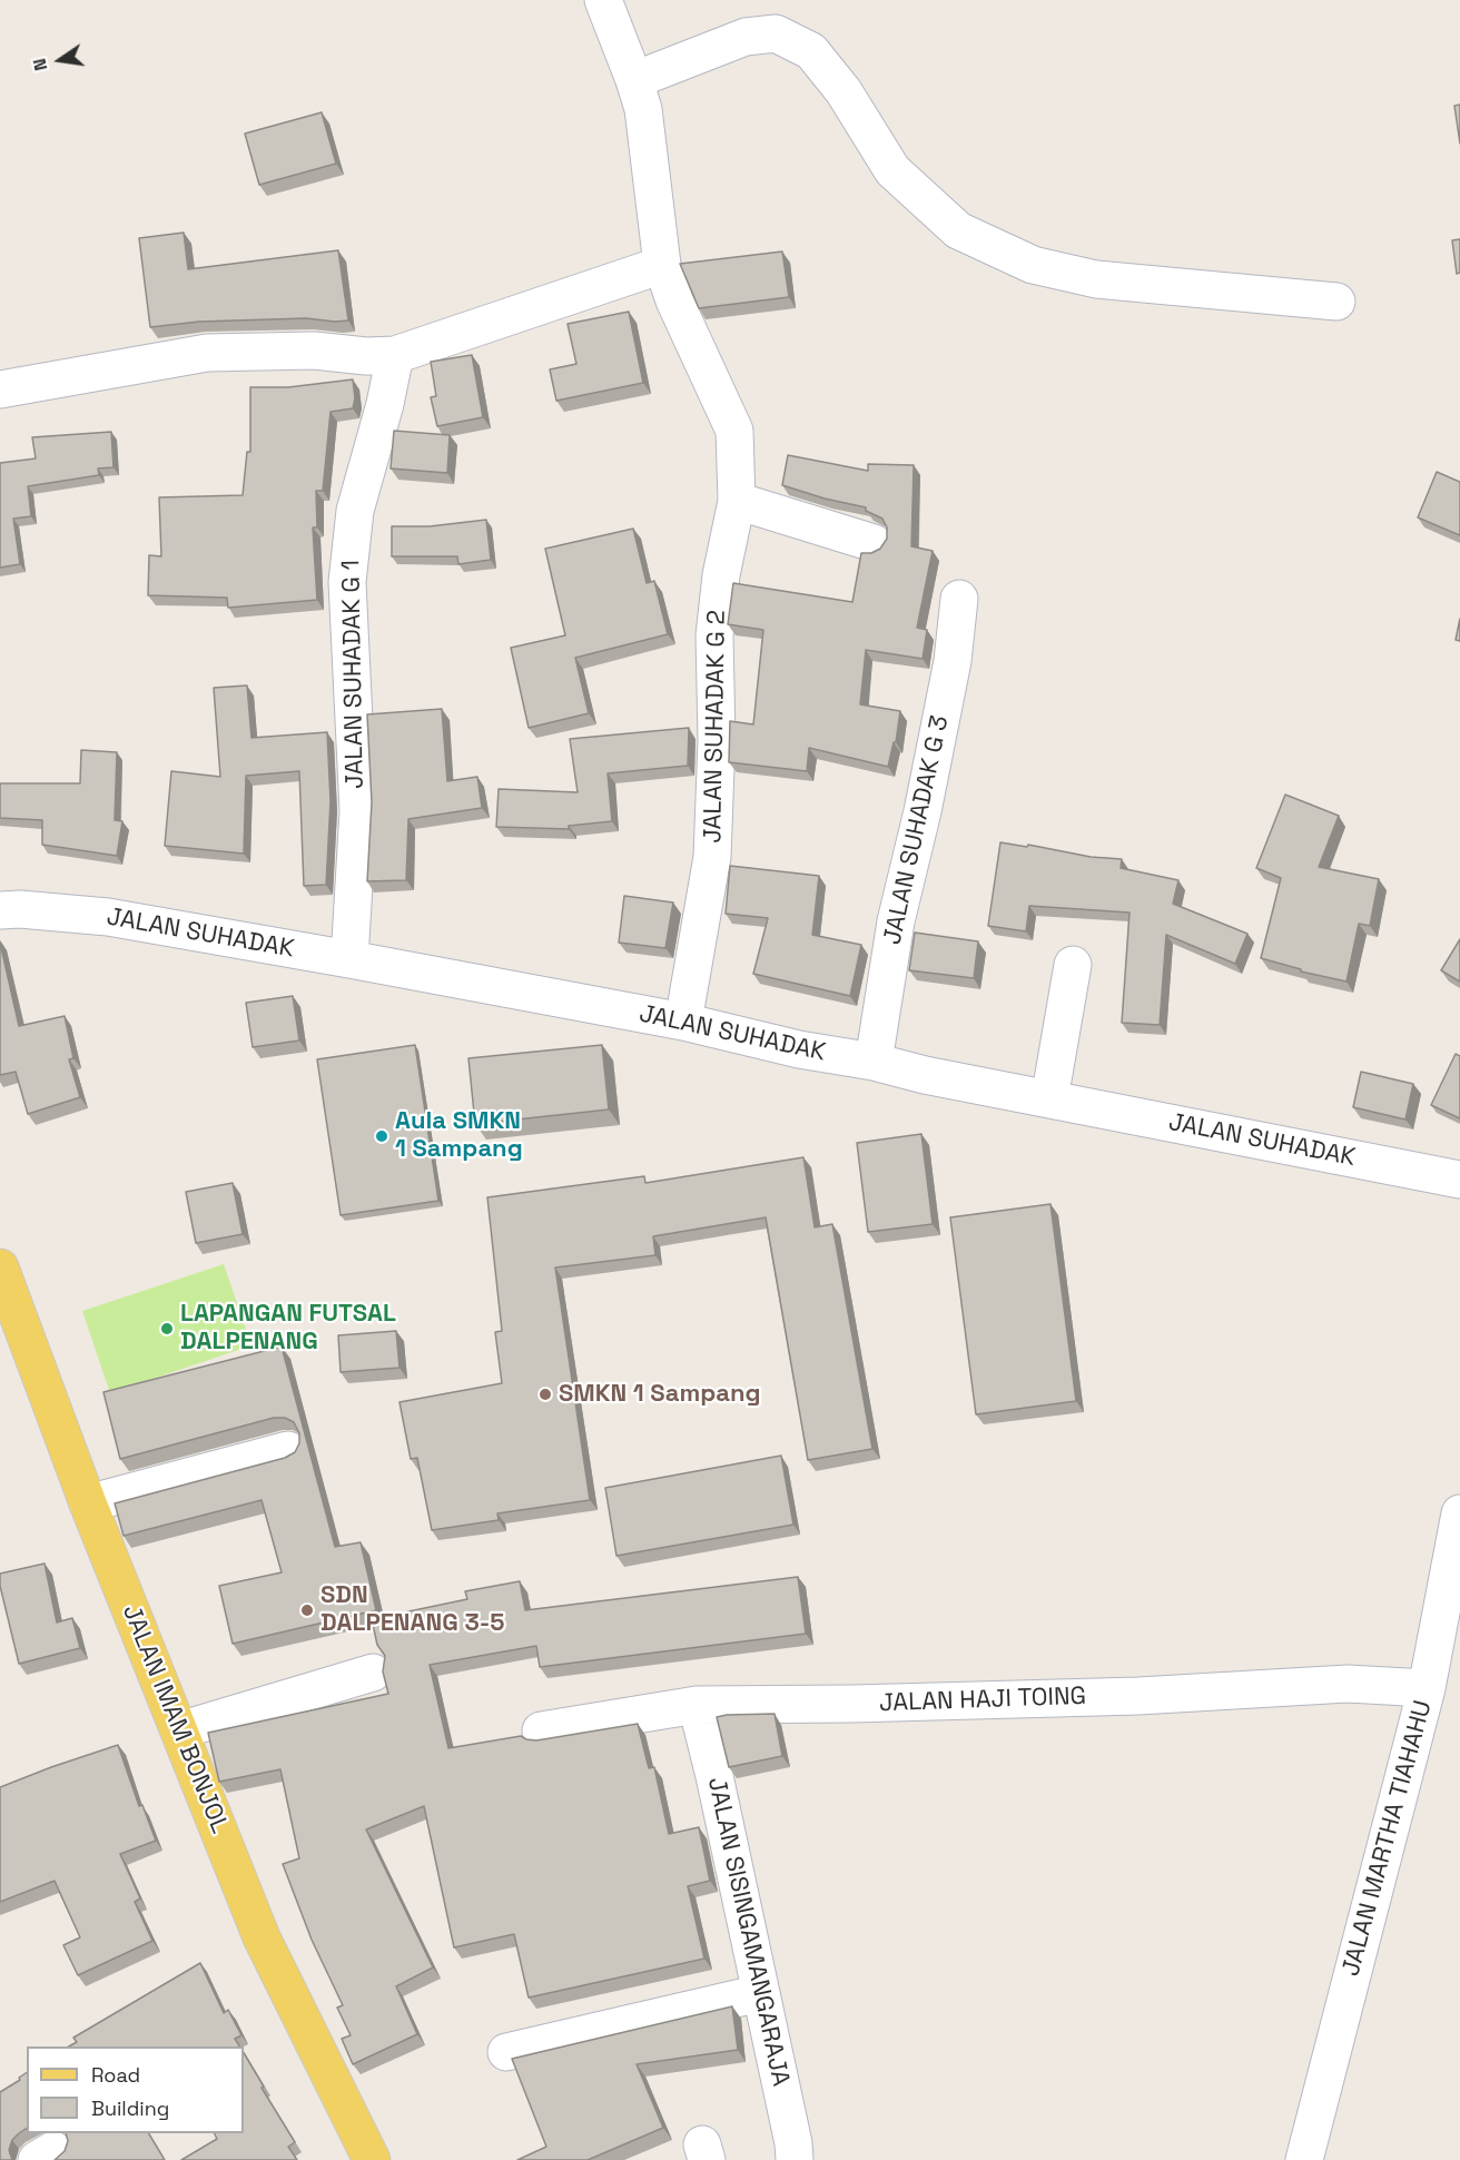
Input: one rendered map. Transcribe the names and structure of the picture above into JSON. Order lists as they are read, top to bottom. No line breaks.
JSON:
{"streets":{"main road":["JALAN IMAM BONJOL"],"street":["JALAN SUHADAK G 1","JALAN SUHADAK G 2","JALAN SUHADAK G 3","JALAN SUHADAK","JALAN HAJI TOING","JALAN MARTHA TIAHAHU","JALAN SISINGAMANGARAJA"]},"crossings":[["JALAN SUHADAK G 1","JALAN SUHADAK"],["JALAN SUHADAK G 2","JALAN SUHADAK"],["JALAN SUHADAK G 3","JALAN SUHADAK"],["JALAN HAJI TOING","JALAN MARTHA TIAHAHU"],["JALAN HAJI TOING","JALAN SISINGAMANGARAJA"]],"places":["Aula SMKN 1 Sampang","LAPANGAN FUTSAL DALPENANG","SMKN 1 Sampang","SDN DALPENANG 3-5"],"legend":["Road","Building"],"north":"left"}
